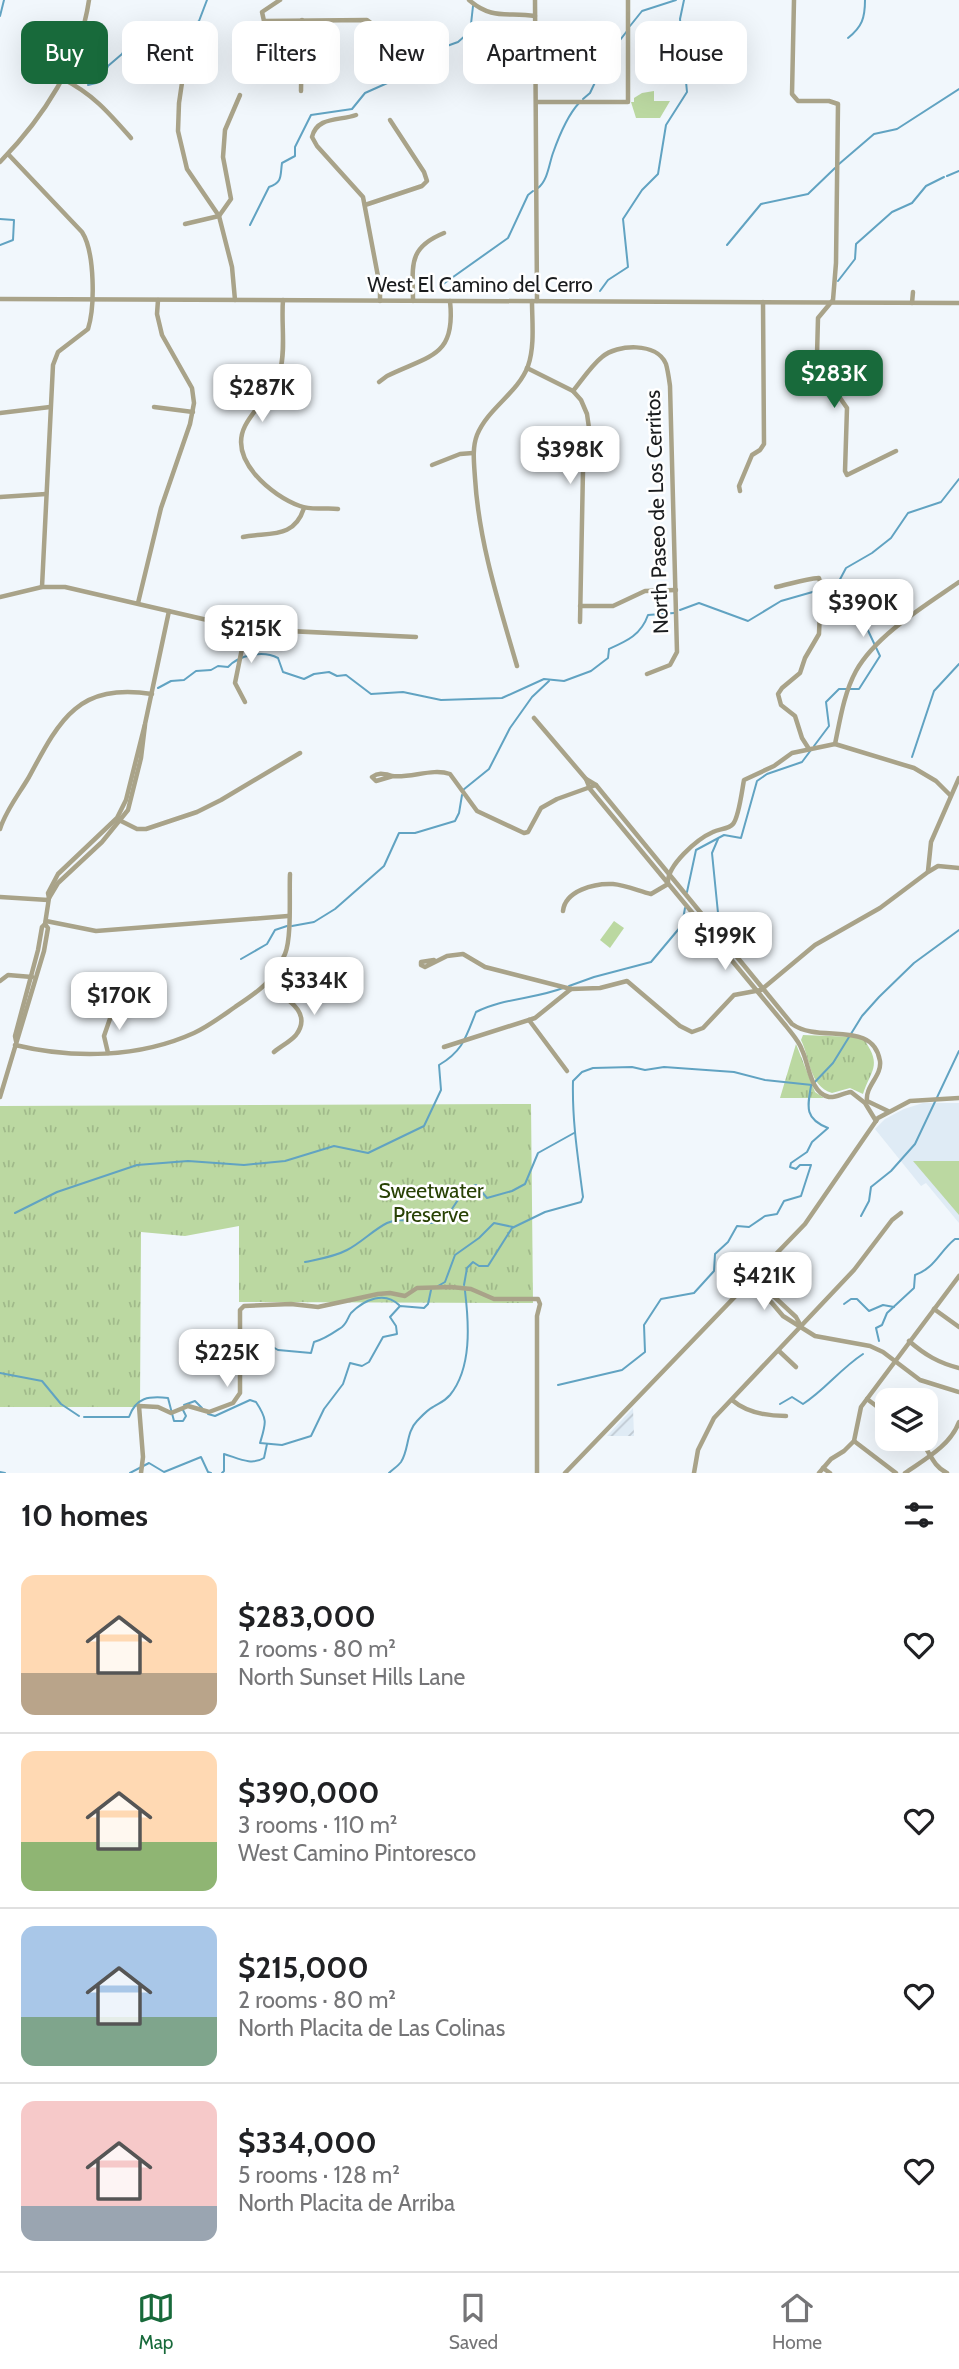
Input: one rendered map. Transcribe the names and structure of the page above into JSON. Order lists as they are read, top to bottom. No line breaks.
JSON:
{"streets":{"street":["West El Camino del Cerro","North Paseo de Los Cerritos"]},"parks":["Sweetwater Preserve"],"page":{"chip":["Buy","Rent","Filters","New","Apartment","House"],"price":["$283K","$287K","$398K","$390K","$215K","$199K","$334K","$170K","$421K","$225K"],"heading":"10 homes","list":[{"name":"$283,000","note":"2 rooms · 80 m² · North Sunset Hills Lane"},{"name":"$390,000","note":"3 rooms · 110 m² · West Camino Pintoresco"},{"name":"$215,000","note":"2 rooms · 80 m² · North Placita de Las Colinas"},{"name":"$334,000","note":"5 rooms · 128 m² · North Placita de Arriba"}],"tabs":["Map","Saved","Home"]}}
